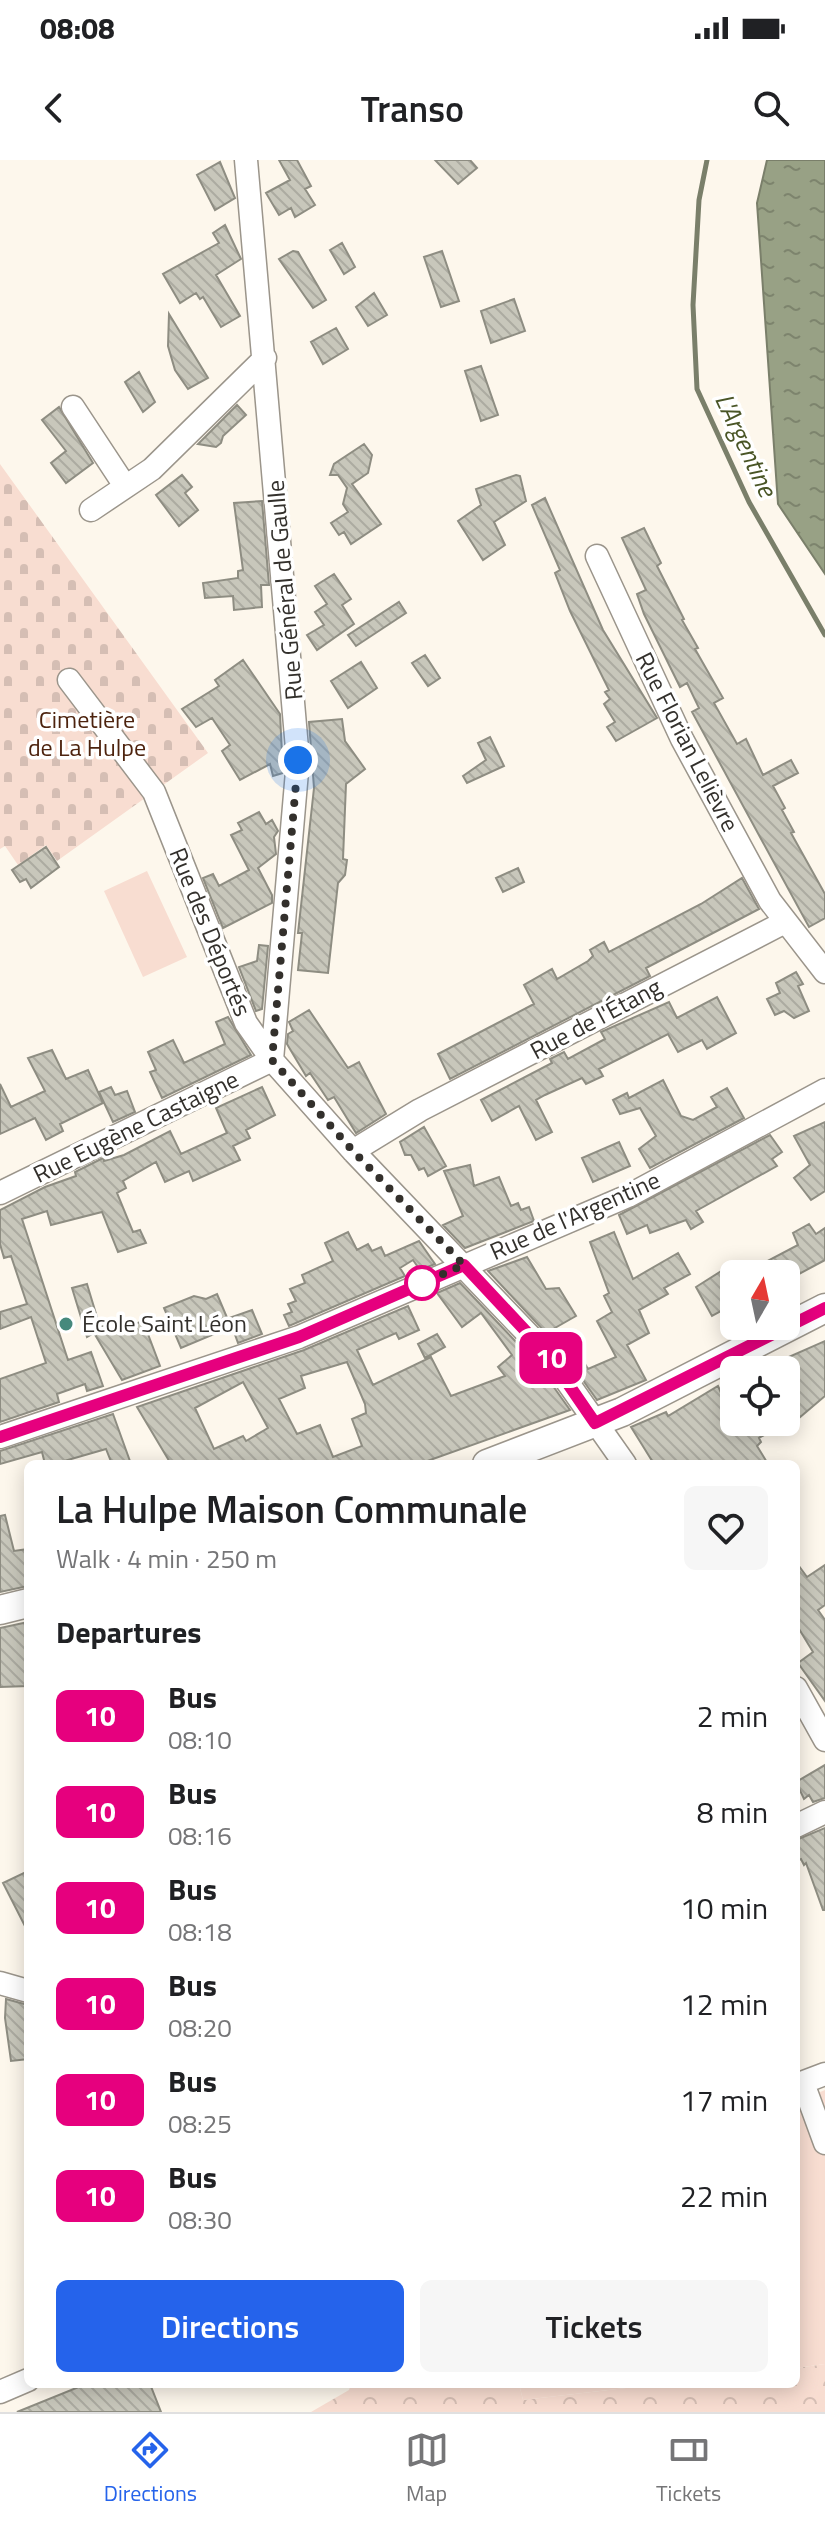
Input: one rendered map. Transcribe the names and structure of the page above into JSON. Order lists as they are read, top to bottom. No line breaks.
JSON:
{"streets":{"street":["Rue Général de Gaulle","Rue Florian Lelièvre","Rue des Déportés","Rue de l'Étang","Rue Eugène Castaigne","Rue de l'Argentine"]},"crossings":[["Rue Général de Gaulle","Rue des Déportés"],["Rue Général de Gaulle","Rue Eugène Castaigne"],["Rue Florian Lelièvre","Rue de l'Étang"],["Rue des Déportés","Rue de l'Étang"],["Rue des Déportés","Rue Eugène Castaigne"],["Rue des Déportés","Rue de l'Argentine"]],"water":["L'Argentine"],"parks":["Cimetière de La Hulpe"],"places":["École Saint Léon"],"lines":["bus line 10"],"north":"top","page":{"status":"08:08","header":"Transo","on_map":"10","heading":[["La Hulpe Maison Communale","Walk · 4 min · 250 m"],"Departures"],"list":[{"mark":"10","name":"Bus","note":"08:10","value":"2 min"},{"mark":"10","name":"Bus","note":"08:16","value":"8 min"},{"mark":"10","name":"Bus","note":"08:18","value":"10 min"},{"mark":"10","name":"Bus","note":"08:20","value":"12 min"},{"mark":"10","name":"Bus","note":"08:25","value":"17 min"},{"mark":"10","name":"Bus","note":"08:30","value":"22 min"}],"buttons":["Directions","Tickets"],"tabs":["Directions","Map","Tickets"]}}
